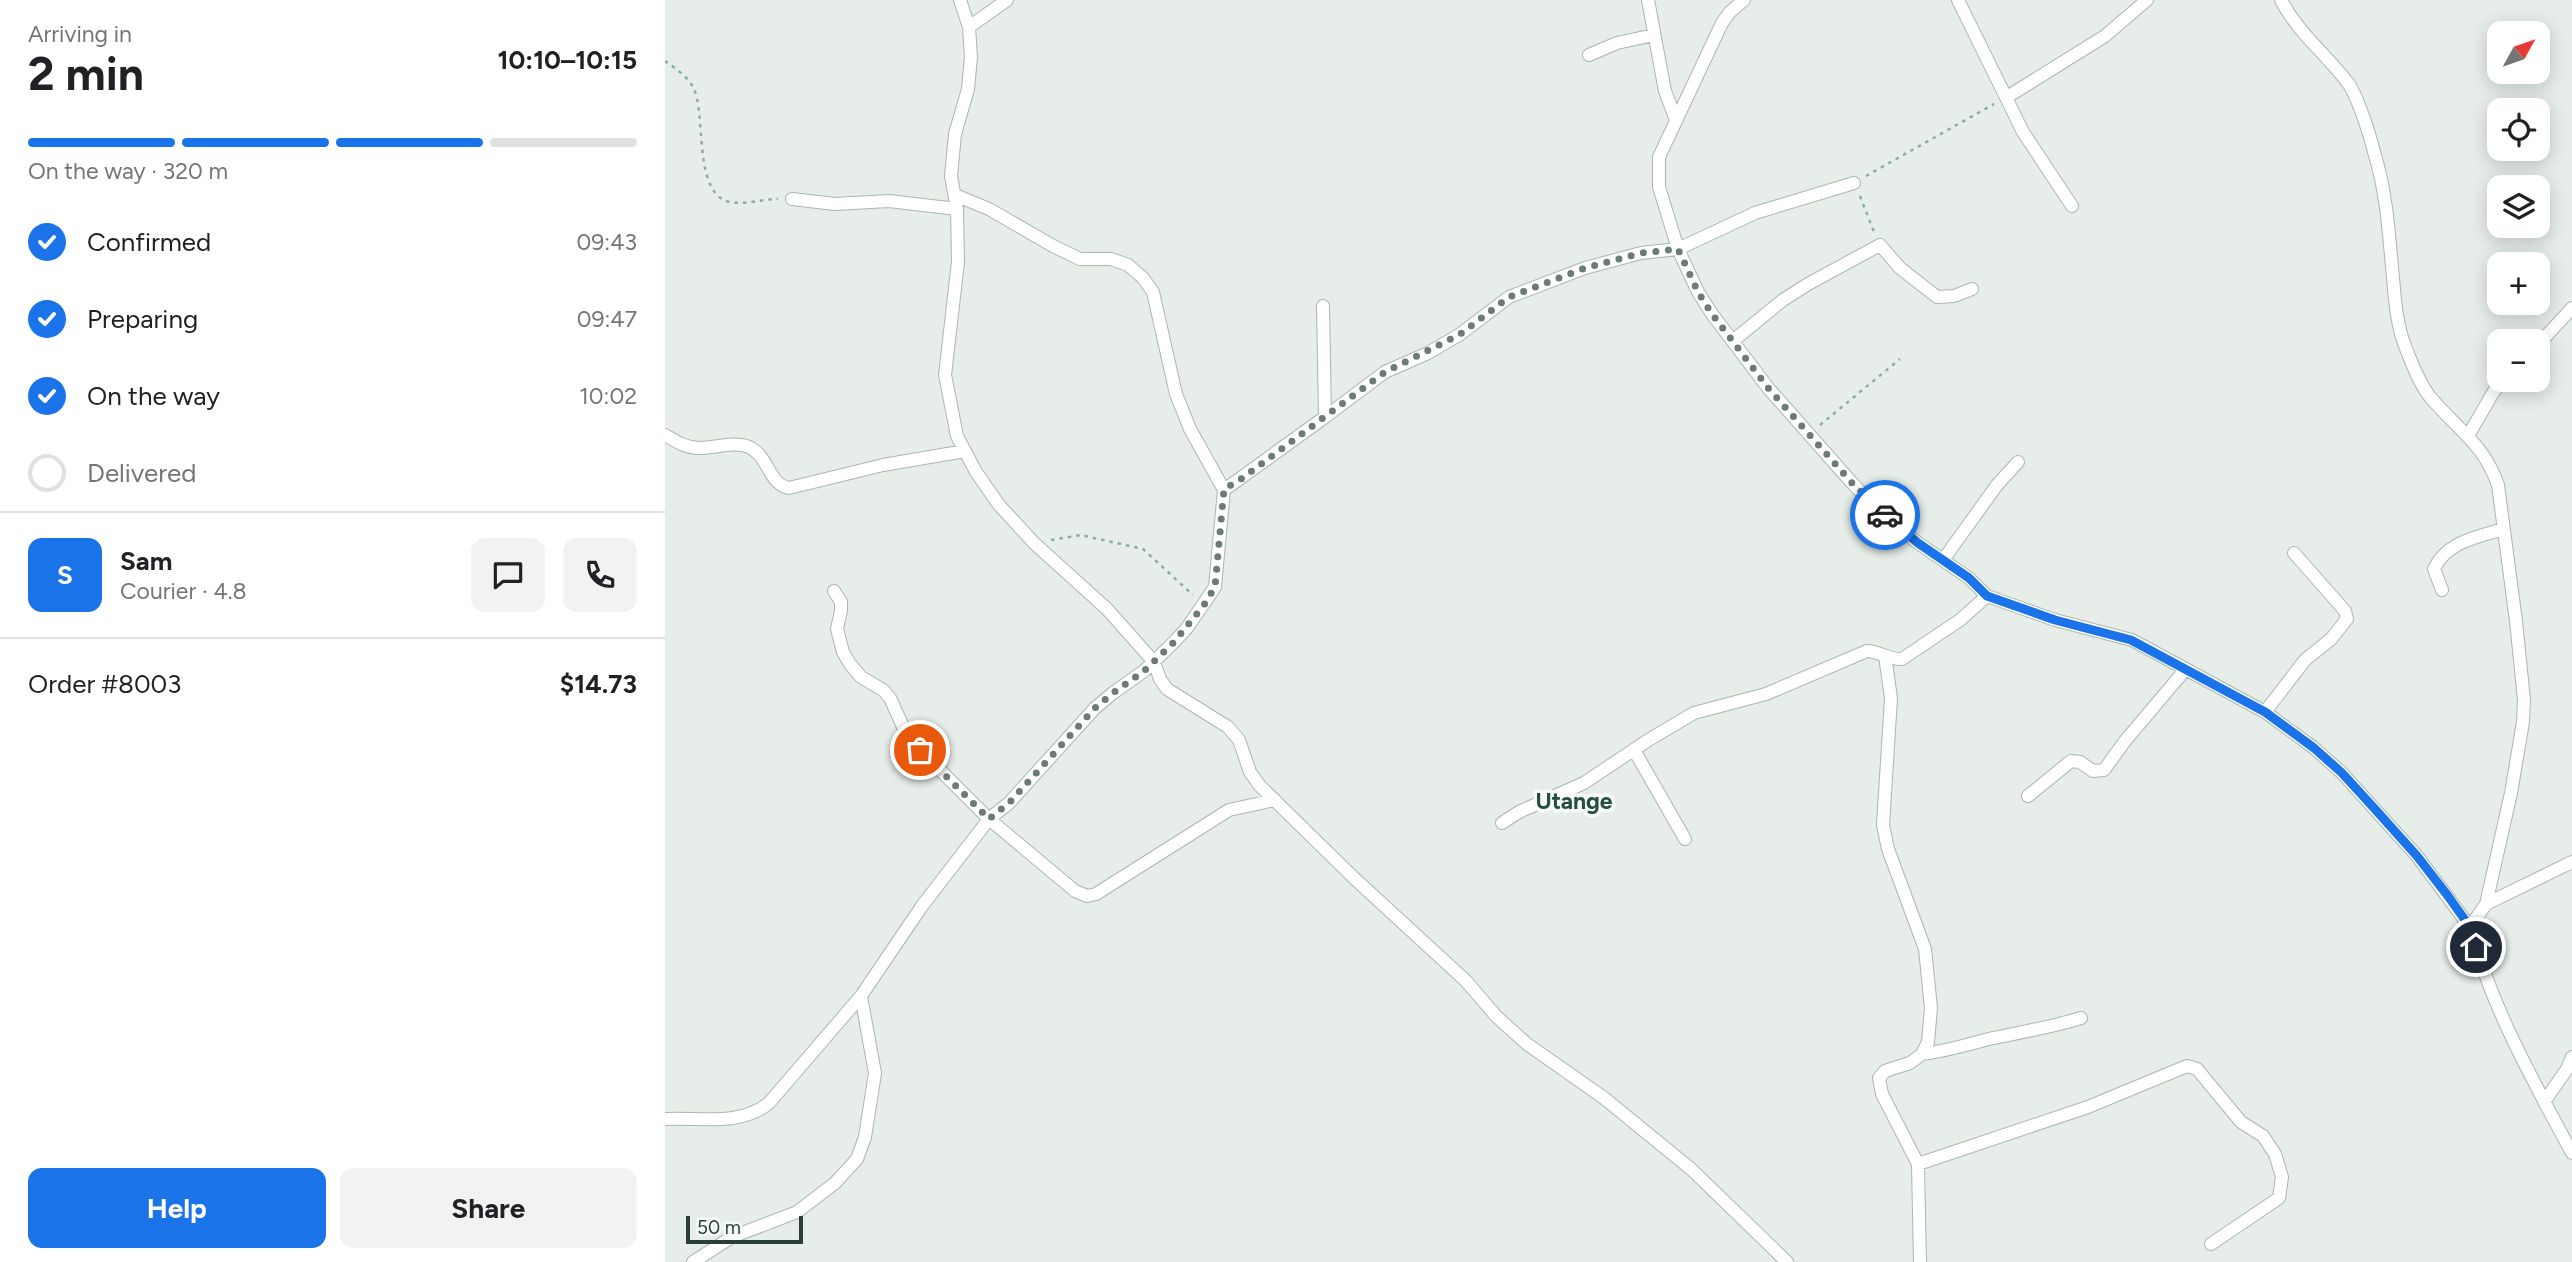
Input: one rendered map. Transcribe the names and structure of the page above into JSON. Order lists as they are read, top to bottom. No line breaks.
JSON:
{"districts":["Utange"],"scale_bar":"50 m","north":"top right","page":{"heading":["2 min","Arriving in","10:10–10:15"],"panel":["Sam","Courier · 4.8","Order #8003","$14.73"],"map_buttons":["+","−"],"bar":"On the way · 320 m","list":[["Confirmed","09:43"],["Preparing","09:47"],["On the way","10:02"],"Delivered"],"round":"S","buttons":["Help","Share"],"scale":"50 m"}}
